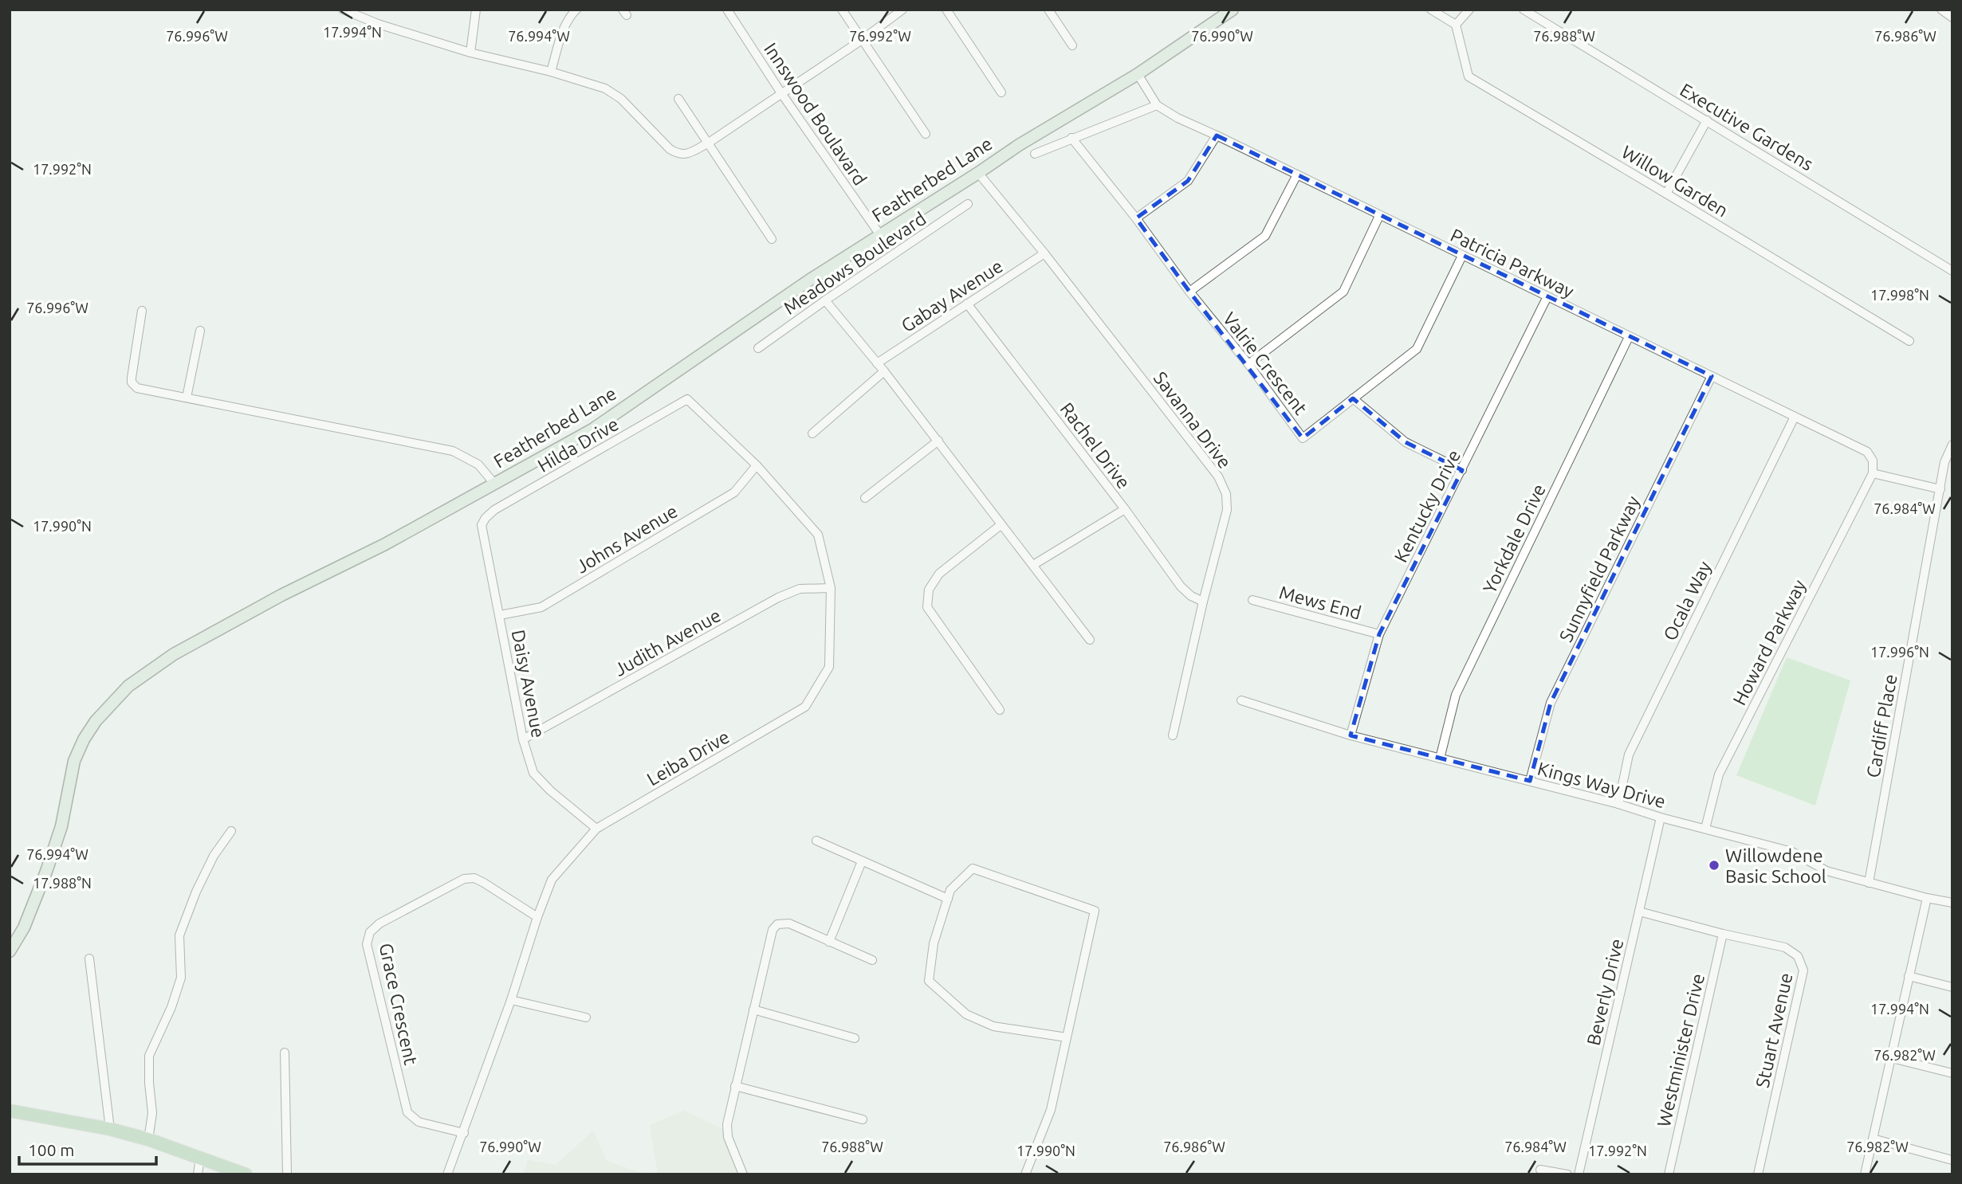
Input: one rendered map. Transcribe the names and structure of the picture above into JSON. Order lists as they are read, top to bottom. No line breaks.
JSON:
{"streets":{"main road":["Featherbed Lane"],"street":["Innswood Boulavard","Executive Gardens","Willow Garden","Meadows Boulevard","Patricia Parkway","Gabay Avenue","Valrie Crescent","Savanna Drive","Hilda Drive","Rachel Drive","Kentucky Drive","Johns Avenue","Yorkdale Drive","Sunnyfield Parkway","Ocala Way","Mews End","Judith Avenue","Howard Parkway","Daisy Avenue","Cardiff Place","Leiba Drive","Kings Way Drive","Beverly Drive","Grace Crescent","Stuart Avenue","Westminister Drive"]},"crossings":[["Innswood Boulavard","Featherbed Lane"],["Featherbed Lane","Patricia Parkway"],["Featherbed Lane","Savanna Drive"],["Patricia Parkway","Valrie Crescent"],["Patricia Parkway","Kentucky Drive"],["Patricia Parkway","Yorkdale Drive"],["Patricia Parkway","Sunnyfield Parkway"],["Patricia Parkway","Ocala Way"],["Patricia Parkway","Howard Parkway"],["Gabay Avenue","Savanna Drive"],["Gabay Avenue","Rachel Drive"],["Savanna Drive","Rachel Drive"],["Hilda Drive","Daisy Avenue"],["Hilda Drive","Leiba Drive"],["Kentucky Drive","Mews End"],["Kentucky Drive","Kings Way Drive"],["Johns Avenue","Daisy Avenue"],["Johns Avenue","Leiba Drive"],["Yorkdale Drive","Kings Way Drive"],["Sunnyfield Parkway","Kings Way Drive"],["Ocala Way","Kings Way Drive"],["Judith Avenue","Daisy Avenue"],["Judith Avenue","Leiba Drive"],["Howard Parkway","Kings Way Drive"],["Daisy Avenue","Leiba Drive"],["Cardiff Place","Kings Way Drive"],["Leiba Drive","Grace Crescent"],["Kings Way Drive","Beverly Drive"],["Beverly Drive","Stuart Avenue"],["Stuart Avenue","Westminister Drive"]],"places":["Willowdene Basic School"],"scale_bar":"100 m","coordinates":["17.994°N","76.986°W","76.996°W","76.994°W","76.992°W","76.990°W","76.988°W","17.992°N","17.998°N","76.984°W","17.990°N","17.996°N","17.988°N","76.982°W"]}
